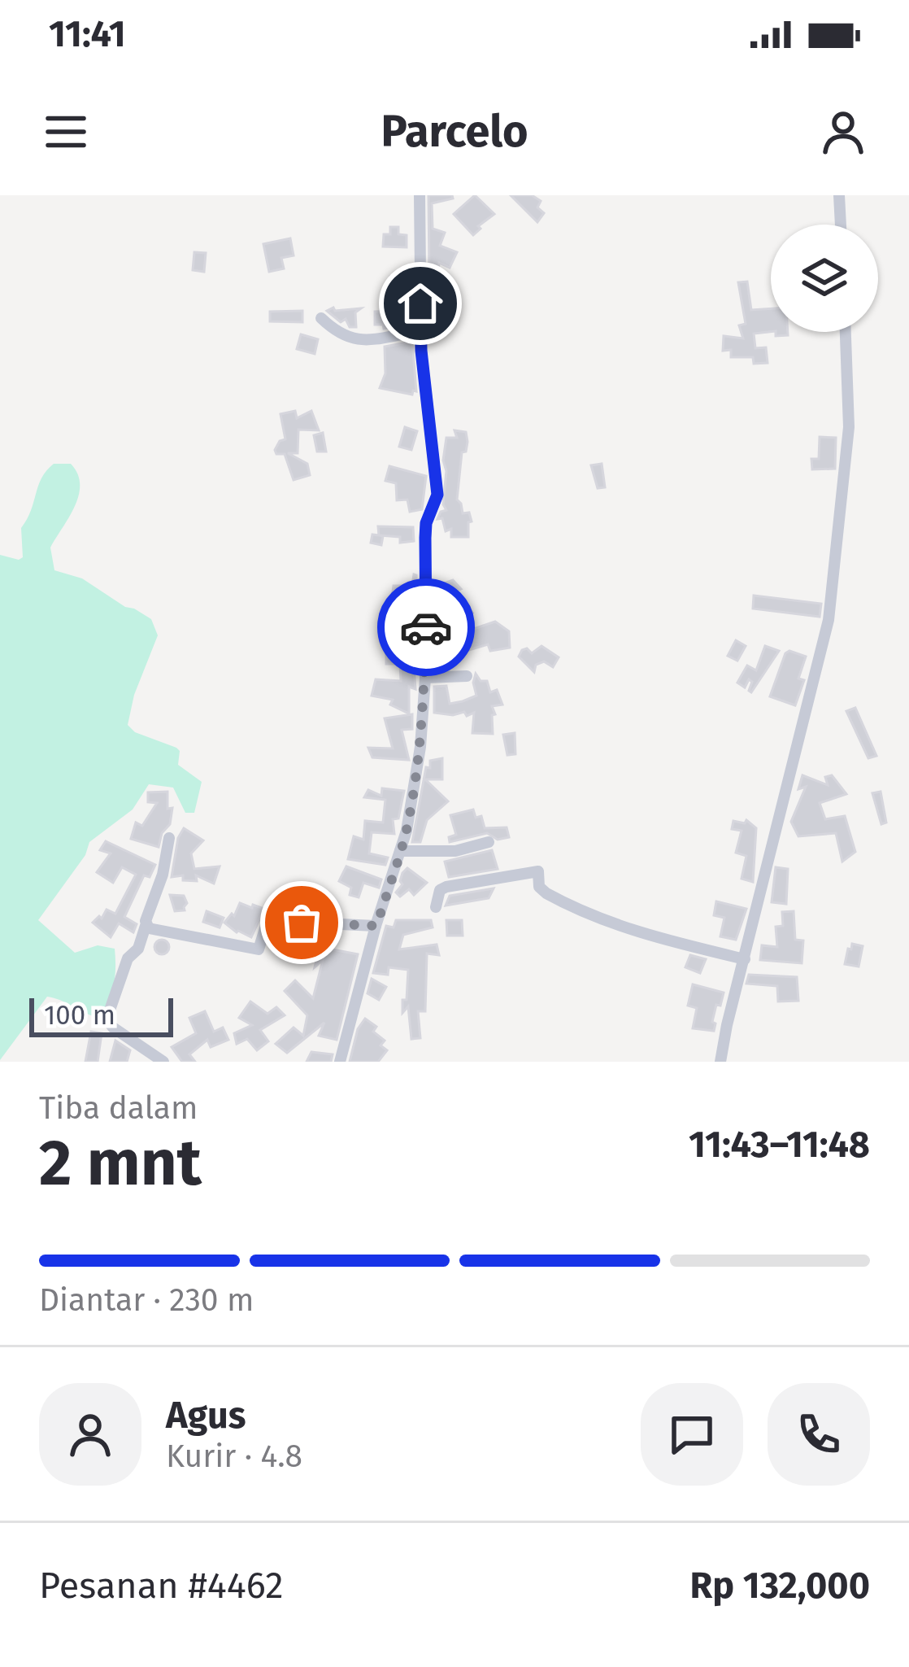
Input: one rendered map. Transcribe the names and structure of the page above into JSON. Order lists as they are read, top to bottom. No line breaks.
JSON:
{"scale_bar":"100 m","page":{"status":"11:41","header":"Parcelo","scale":"100 m","heading":["2 mnt","Tiba dalam","11:43–11:48"],"panel":["Agus","Kurir · 4.8","Pesanan #4462","Rp 132,000"],"bar":"Diantar · 230 m"}}
